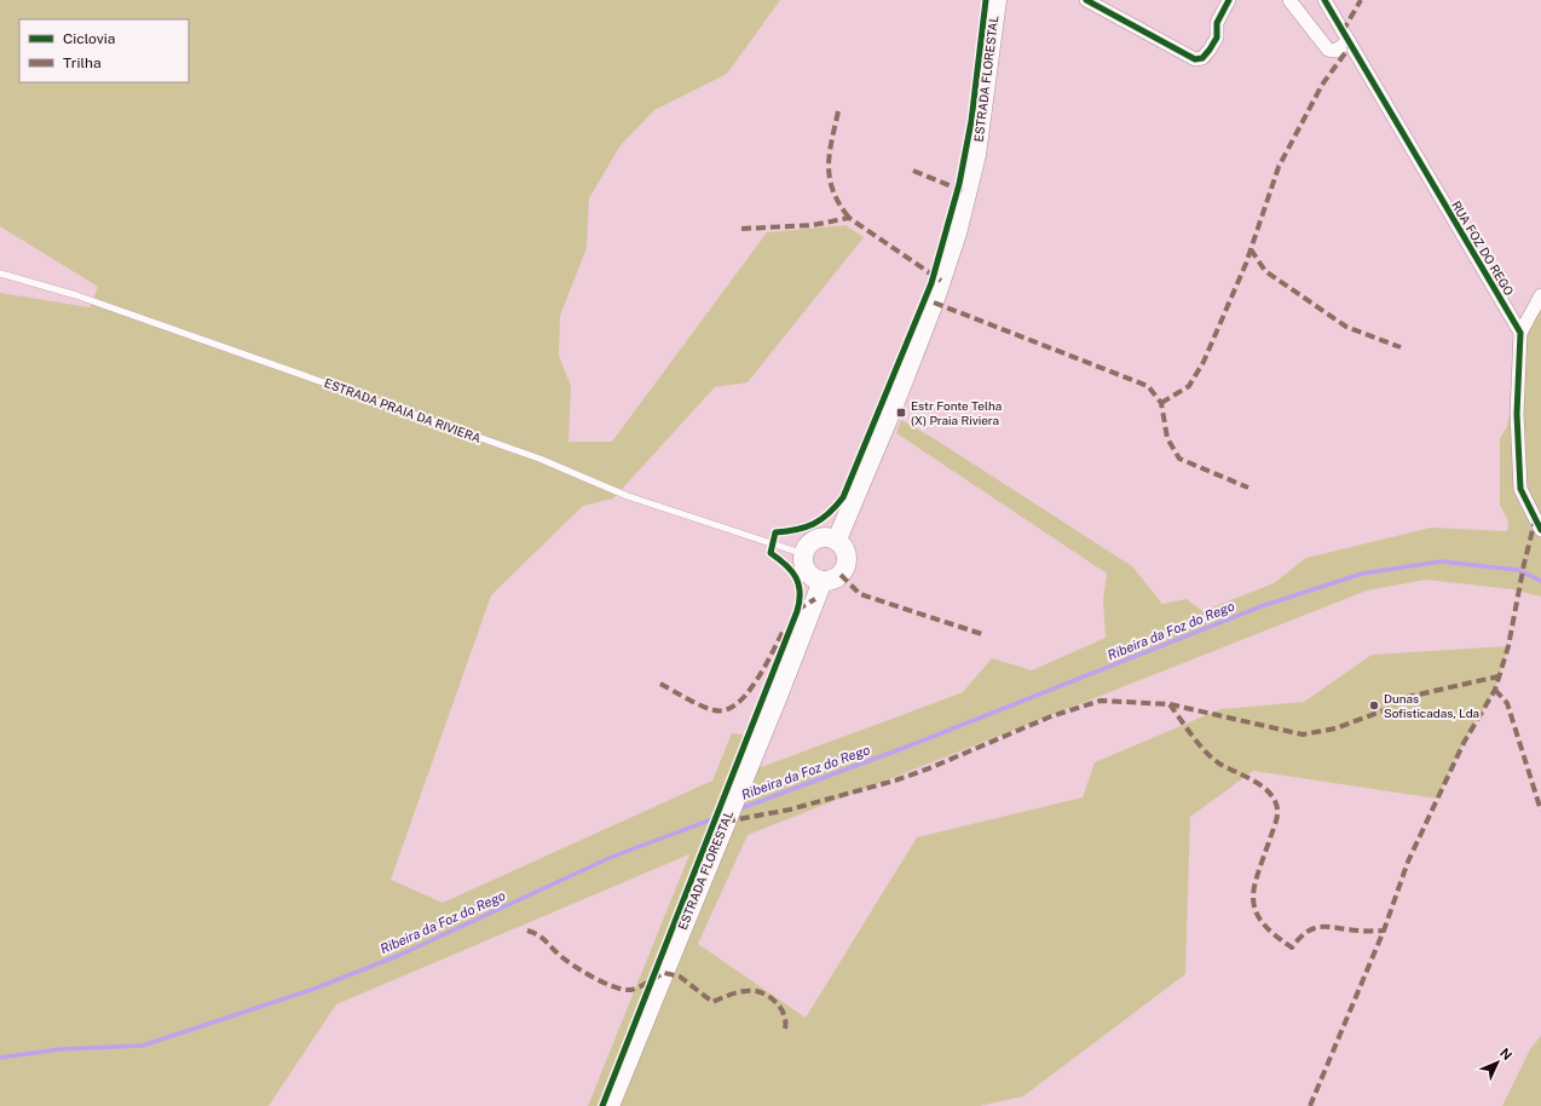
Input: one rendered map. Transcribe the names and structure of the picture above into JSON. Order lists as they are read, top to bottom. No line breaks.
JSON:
{"streets":{"main road":["ESTRADA FLORESTAL"],"street":["RUA FOZ DO REGO"],"lane":["ESTRADA PRAIA DA RIVIERA"]},"crossings":[["ESTRADA FLORESTAL","ESTRADA PRAIA DA RIVIERA"]],"water":["Ribeira da Foz do Rego"],"places":{"transit":["Estr Fonte Telha (X) Praia Riviera"],"other":["Dunas Sofisticadas, Lda"]},"legend":["Ciclovia","Trilha"],"north":"top right"}
